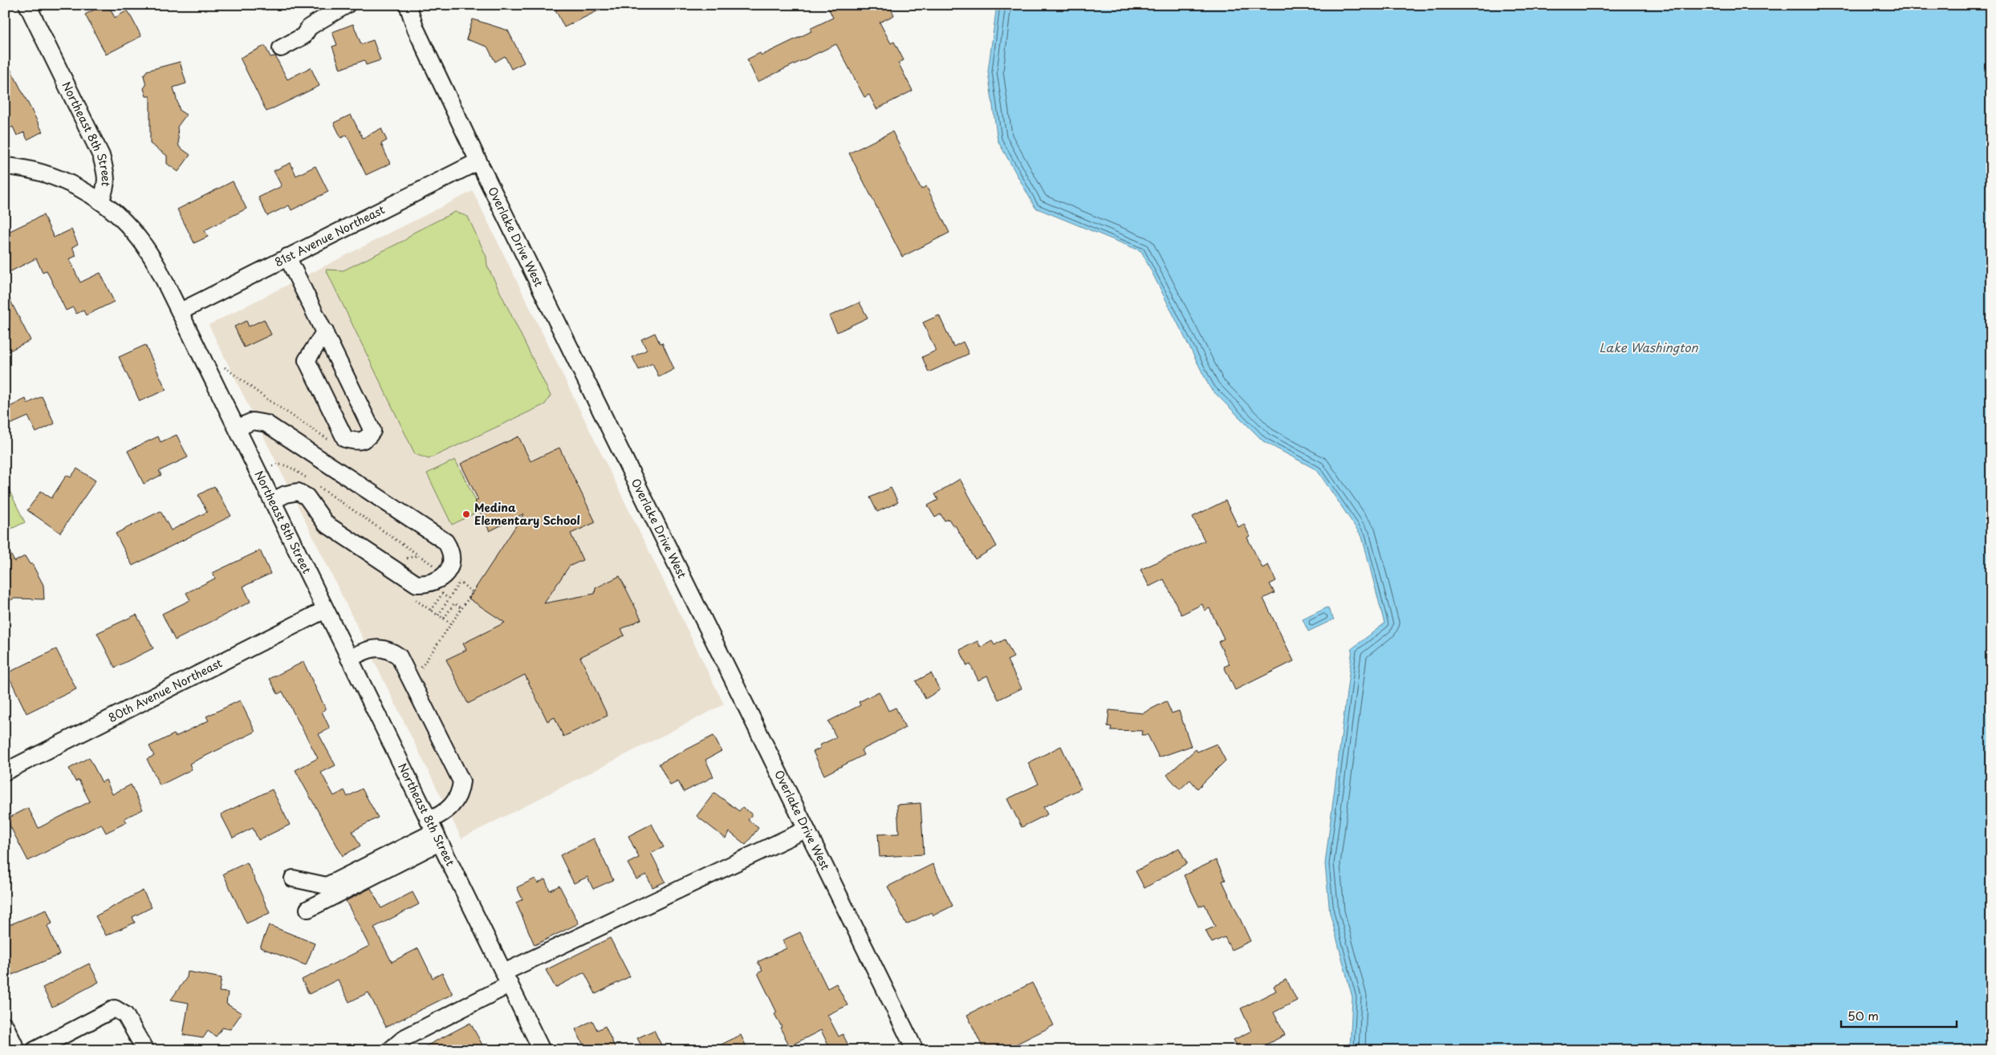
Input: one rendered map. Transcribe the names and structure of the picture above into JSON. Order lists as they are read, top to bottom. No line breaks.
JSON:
{"streets":{"street":["Northeast 8th Street","81st Avenue Northeast","Overlake Drive West","80th Avenue Northeast"]},"crossings":[["Northeast 8th Street","81st Avenue Northeast"],["Northeast 8th Street","80th Avenue Northeast"],["81st Avenue Northeast","Overlake Drive West"]],"water":["Lake Washington"],"places":["Medina Elementary School"],"scale_bar":"50 m"}
